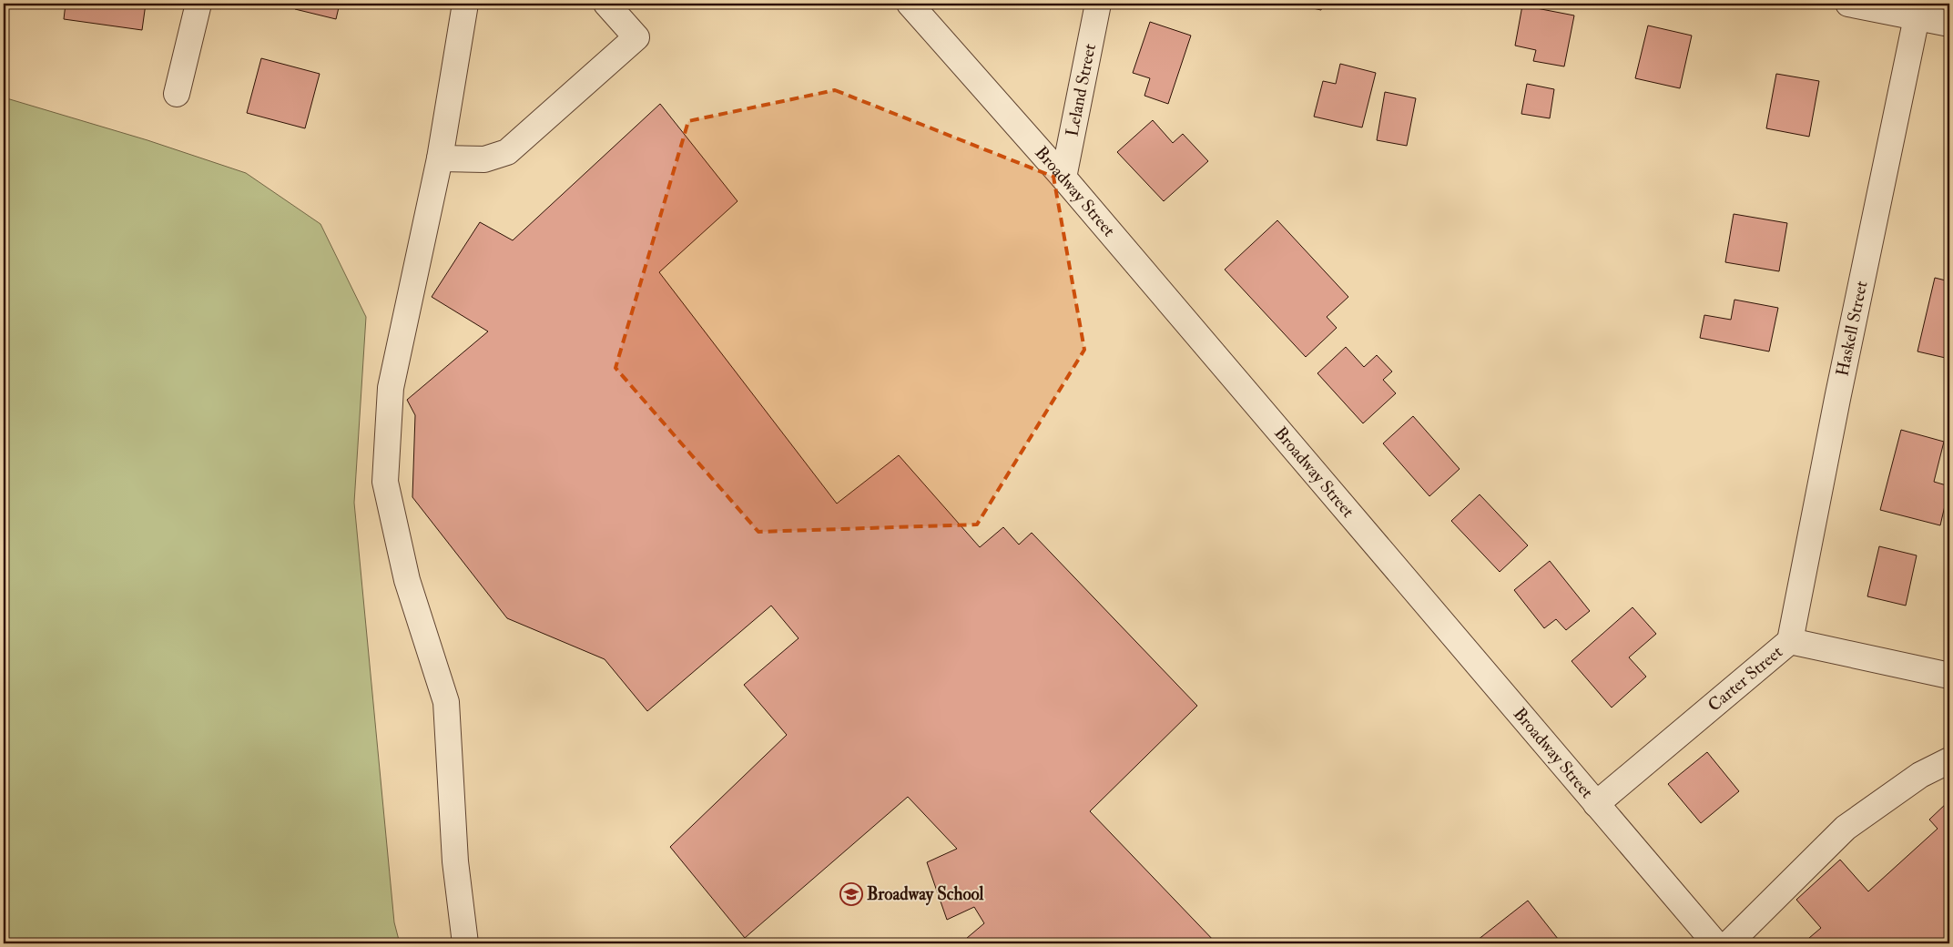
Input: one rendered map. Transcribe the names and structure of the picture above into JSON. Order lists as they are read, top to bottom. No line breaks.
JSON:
{"streets":{"street":["Leland Street","Broadway Street","Haskell Street","Carter Street"]},"crossings":[["Leland Street","Broadway Street"],["Broadway Street","Carter Street"],["Haskell Street","Carter Street"]],"places":{"school or university":["Broadway School"]}}
